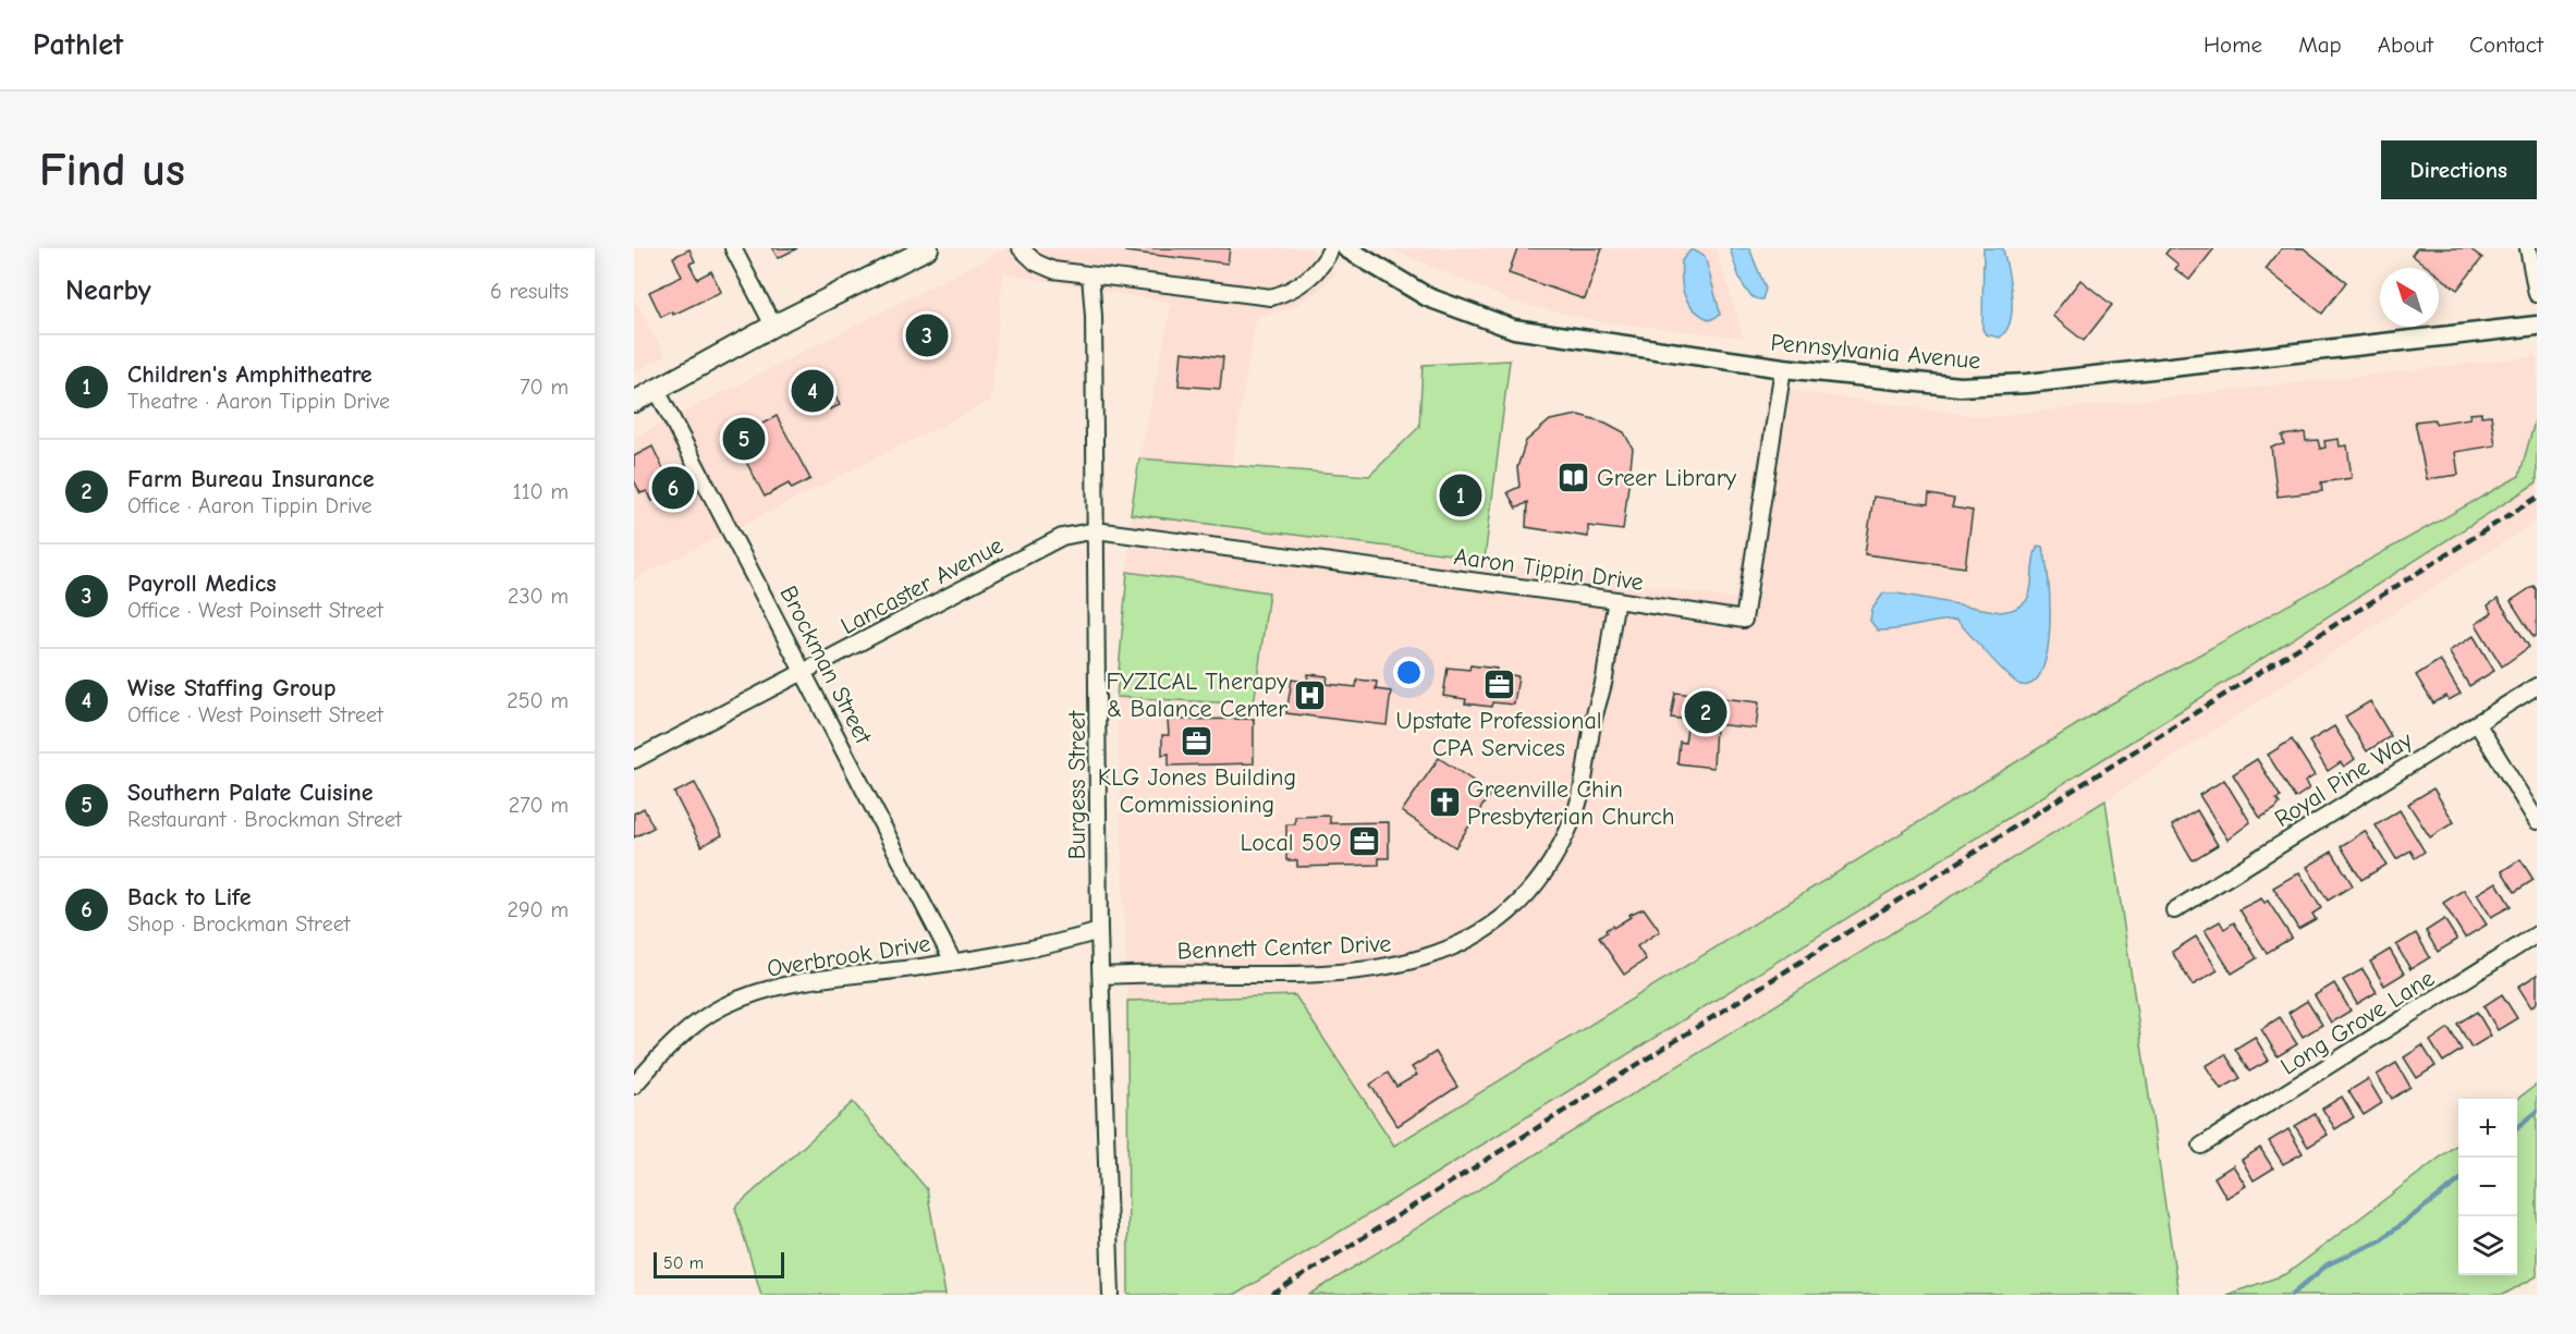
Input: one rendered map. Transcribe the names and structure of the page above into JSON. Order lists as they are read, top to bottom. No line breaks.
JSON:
{"streets":{"street":["Pennsylvania Avenue","Aaron Tippin Drive","Lancaster Avenue","Brockman Street","Royal Pine Way","Burgess Street","Bennett Center Drive","Overbrook Drive","Long Grove Lane"]},"crossings":[["Pennsylvania Avenue","Aaron Tippin Drive"],["Aaron Tippin Drive","Lancaster Avenue"],["Aaron Tippin Drive","Burgess Street"],["Aaron Tippin Drive","Bennett Center Drive"],["Lancaster Avenue","Brockman Street"],["Lancaster Avenue","Burgess Street"],["Brockman Street","Overbrook Drive"],["Burgess Street","Bennett Center Drive"],["Burgess Street","Overbrook Drive"]],"places":{"library":["Greer Library"],"office":["Upstate Professional CPA Services","KLG Jones Building Commissioning","Local 509"],"hospital":["FYZICAL Therapy & Balance Center"],"church":["Greenville Chin Presbyterian Church"]},"scale_bar":"50 m","north":"top left","page":{"header":"Pathlet","nav":["Home","Map","About","Contact"],"buttons":"Directions","title":"Find us","heading":["Nearby","6 results"],"pins":["3","4","5","6","1","2"],"list":[{"mark":"1","name":"Children's Amphitheatre","note":"Theatre · Aaron Tippin Drive","value":"70 m"},{"mark":"2","name":"Farm Bureau Insurance","note":"Office · Aaron Tippin Drive","value":"110 m"},{"mark":"3","name":"Payroll Medics","note":"Office · West Poinsett Street","value":"230 m"},{"mark":"4","name":"Wise Staffing Group","note":"Office · West Poinsett Street","value":"250 m"},{"mark":"5","name":"Southern Palate Cuisine","note":"Restaurant · Brockman Street","value":"270 m"},{"mark":"6","name":"Back to Life","note":"Shop · Brockman Street","value":"290 m"}],"map_buttons":["+","−"],"scale":"50 m"}}
